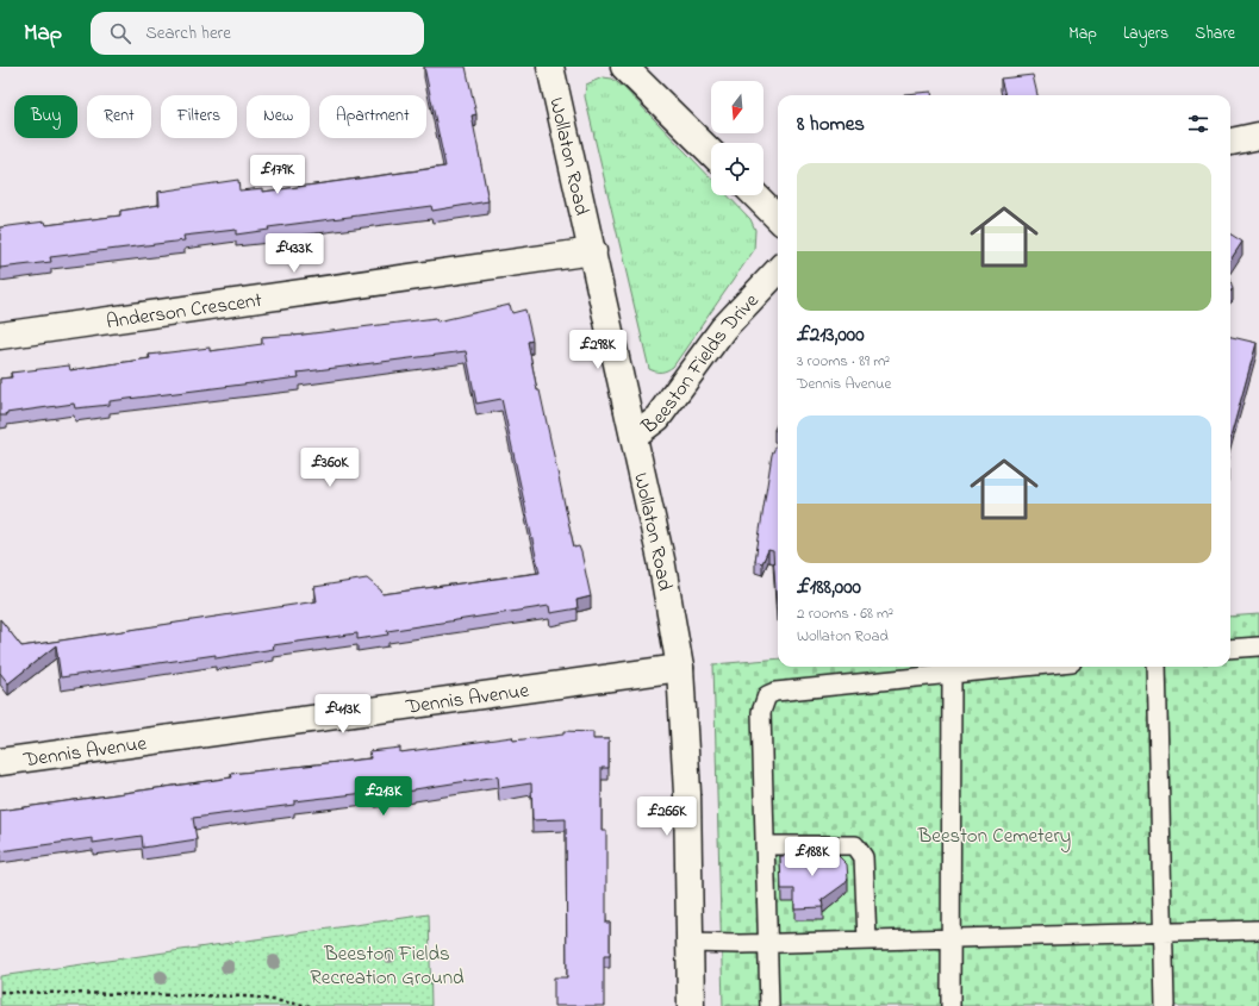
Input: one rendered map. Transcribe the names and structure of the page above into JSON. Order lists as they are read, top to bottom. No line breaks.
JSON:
{"streets":{"street":["Wollaton Road","Anderson Crescent","Beeston Fields Drive","Dennis Avenue"]},"crossings":[["Wollaton Road","Anderson Crescent"],["Wollaton Road","Beeston Fields Drive"],["Wollaton Road","Dennis Avenue"]],"parks":["Beeston Cemetery","Beeston Fields Recreation Ground"],"north":"bottom","page":{"header":"Map","search":"Search here","nav":["Map","Layers","Share"],"chip":["Buy","Rent","Filters","New","Apartment"],"heading":"8 homes","list":[{"name":"£213,000","note":"3 rooms · 89 m² · Dennis Avenue"},{"name":"£188,000","note":"2 rooms · 68 m² · Wollaton Road"}],"price":["£179K","£433K","£298K","£360K","£413K","£213K","£266K","£188K"]}}
